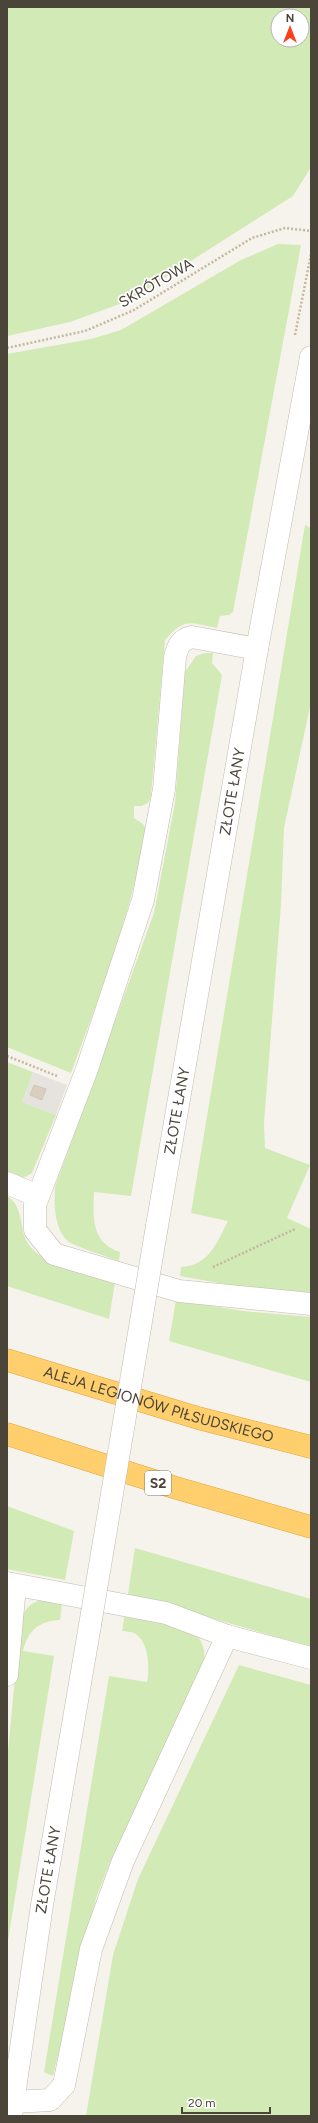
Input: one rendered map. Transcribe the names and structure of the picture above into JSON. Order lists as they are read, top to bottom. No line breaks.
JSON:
{"streets":{"highway":["ALEJA LEGIONÓW PIŁSUDSKIEGO","S2"],"street":["ZŁOTE ŁANY"],"path":["SKRÓTOWA"]},"scale_bar":"20 m","north":"top"}
